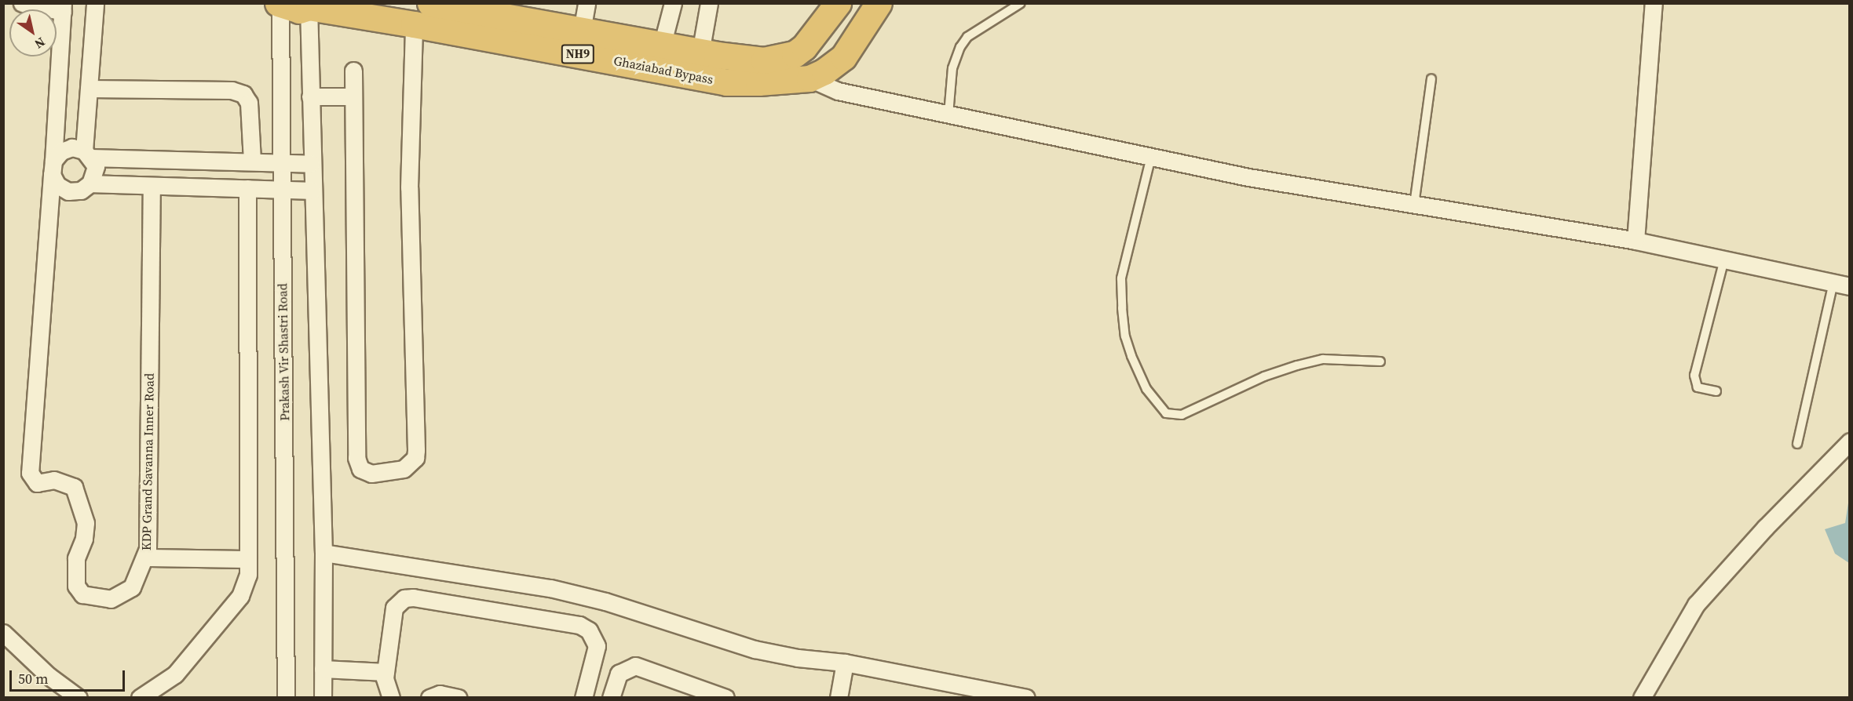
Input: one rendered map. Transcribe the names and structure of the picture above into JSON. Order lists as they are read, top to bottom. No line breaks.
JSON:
{"streets":{"highway":["NH9","Ghaziabad Bypass"],"street":["Prakash Vir Shastri Road","KDP Grand Savanna Inner Road"]},"crossings":[["Ghaziabad Bypass","Prakash Vir Shastri Road"]],"scale_bar":"50 m","north":"bottom right"}
